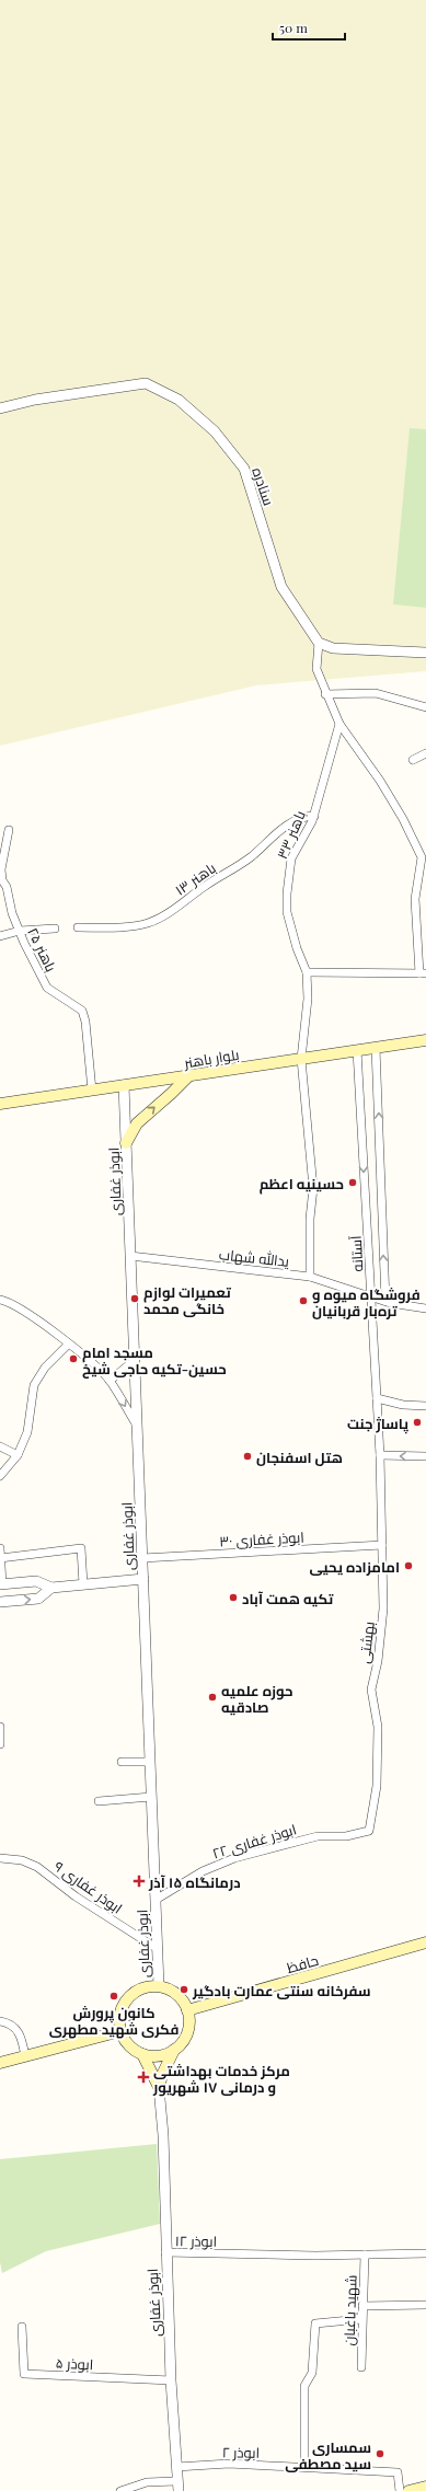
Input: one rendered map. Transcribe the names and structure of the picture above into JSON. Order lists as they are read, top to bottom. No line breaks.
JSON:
{"streets":{"main road":["بلوار باهنر","حافظ"],"street":["سنادره","باهنر ۳۳","باهنر ۱۳","باهنر ۲۵","ابوذر غفاری","آستانه","یدالله شهاب","ابوذر غفاری ۳۰","بهشتی","ابوذر غفاری ۲۲","ابوذر غفاری ۹","ابوذر ۱۲","شهید باغبان","ابوذر ۵","ابوذر ۲"]},"crossings":[["باهنر ۳۳","باهنر ۱۳"],["باهنر ۳۳","بلوار باهنر"],["باهنر ۳۳","یدالله شهاب"],["باهنر ۲۵","بلوار باهنر"],["بلوار باهنر","ابوذر غفاری"],["بلوار باهنر","آستانه"],["ابوذر غفاری","یدالله شهاب"],["ابوذر غفاری","ابوذر غفاری ۳۰"],["ابوذر غفاری","ابوذر غفاری ۲۲"],["ابوذر غفاری","ابوذر غفاری ۹"],["ابوذر غفاری","حافظ"],["ابوذر غفاری","ابوذر ۱۲"],["ابوذر غفاری","ابوذر ۵"],["ابوذر غفاری","ابوذر ۲"],["آستانه","یدالله شهاب"],["آستانه","بهشتی"],["ابوذر غفاری ۳۰","بهشتی"],["بهشتی","ابوذر غفاری ۲۲"],["ابوذر ۱۲","شهید باغبان"]],"places":{"other":["حسینیه اعظم","تعمیرات لوازم خانگی محمد","فروشگاه میوه و تره‌بار قربانیان","مسجد امام حسین-تکیه حاجی شیخ","پاساژ جنت","هتل اسفنجان","امامزاده یحیی","تکیه همت آباد","حوزه علمیه صادقیه","سفرخانه سنتی عمارت بادگیر","کانون پرورش فکری شهید مطهری","سمساری سید مصطفی"],"health":["درمانگاه ۱۵ آذر","مرکز خدمات بهداشتی و درمانی ۱۷ شهریور"]},"scale_bar":"50 m"}
